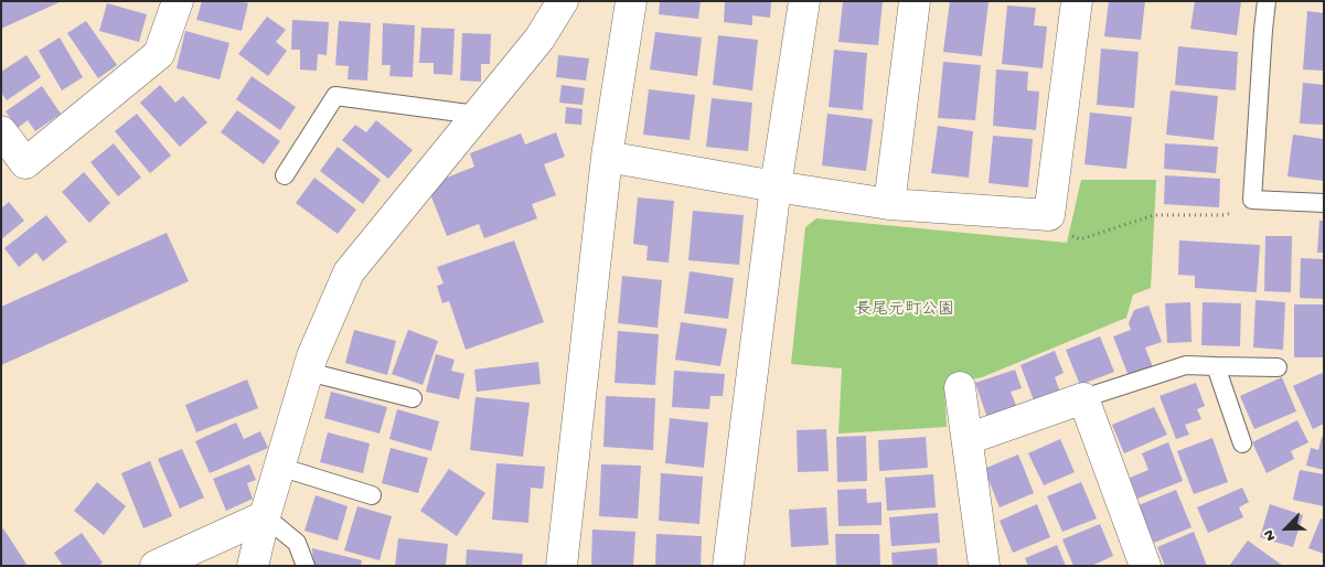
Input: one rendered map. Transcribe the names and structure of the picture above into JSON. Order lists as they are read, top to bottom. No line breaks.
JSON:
{"parks":["長尾元町公園"],"north":"bottom left"}
